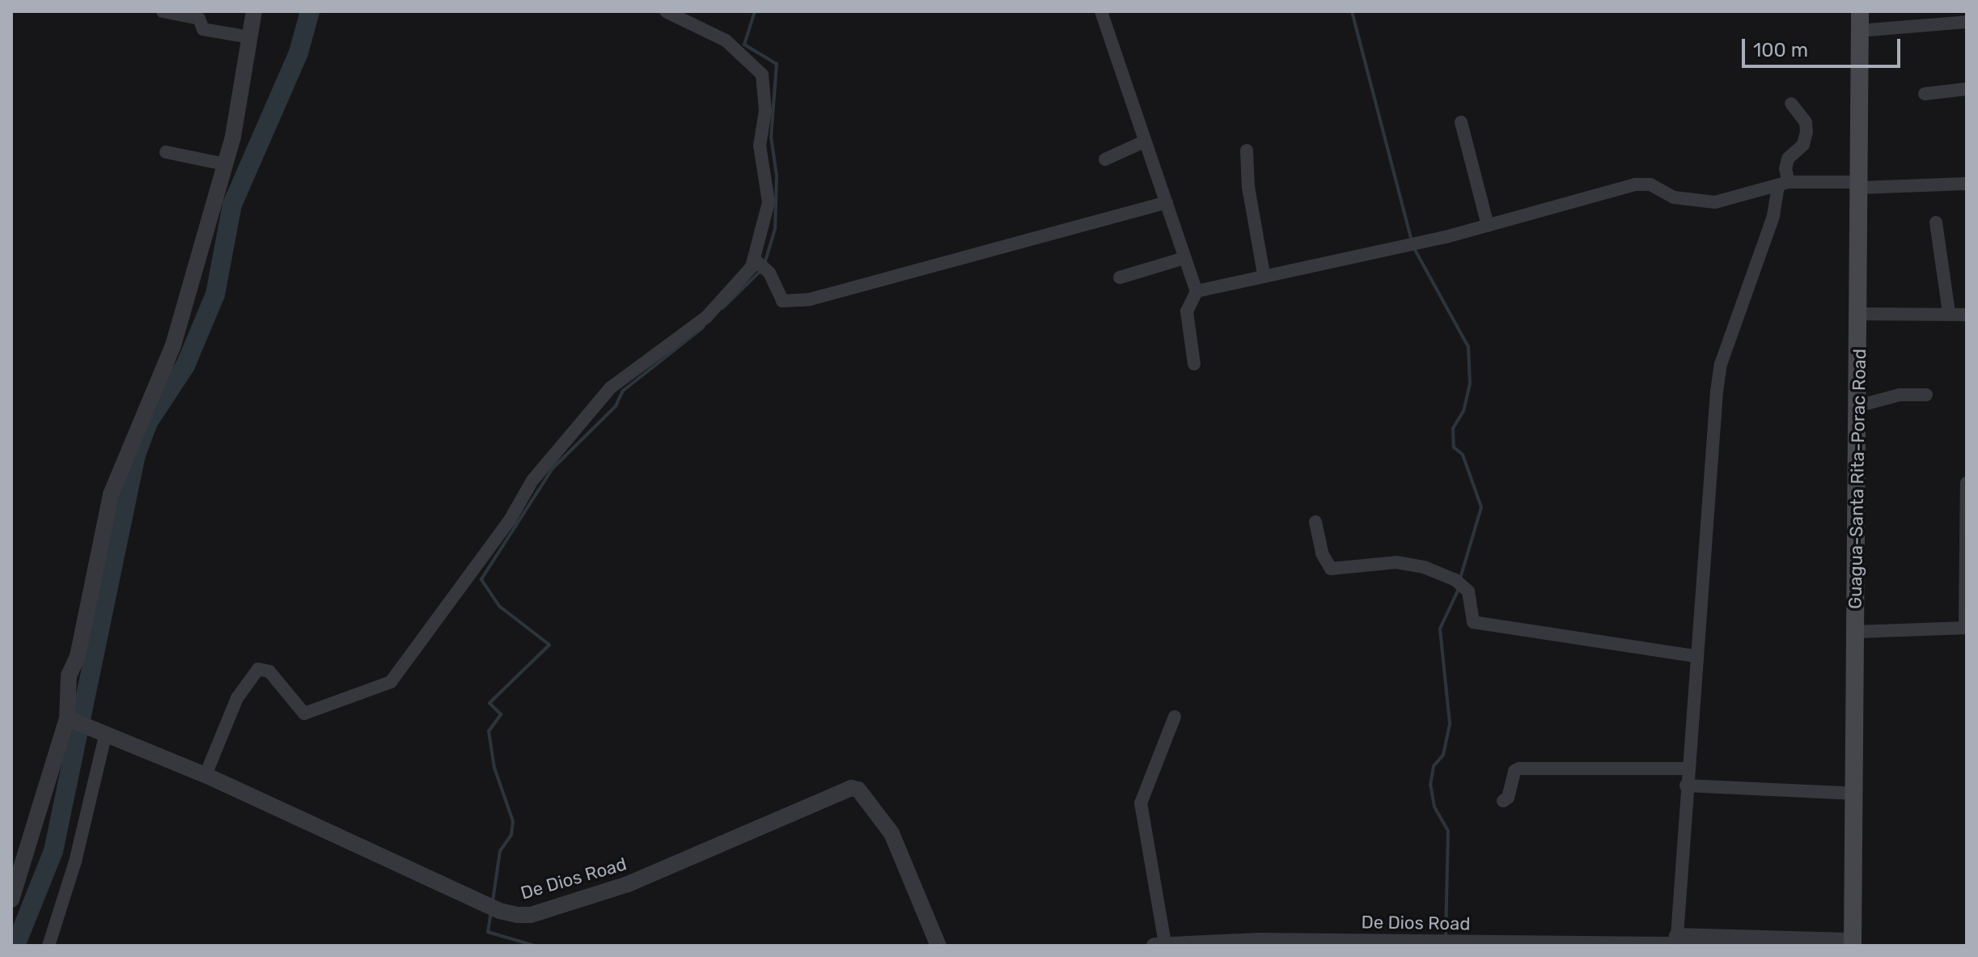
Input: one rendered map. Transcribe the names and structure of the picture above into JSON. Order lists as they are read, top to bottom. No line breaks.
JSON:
{"streets":{"main road":["Guagua-Santa Rita-Porac Road"],"street":["De Dios Road"]},"crossings":[["Guagua-Santa Rita-Porac Road","De Dios Road"]],"scale_bar":"100 m"}
